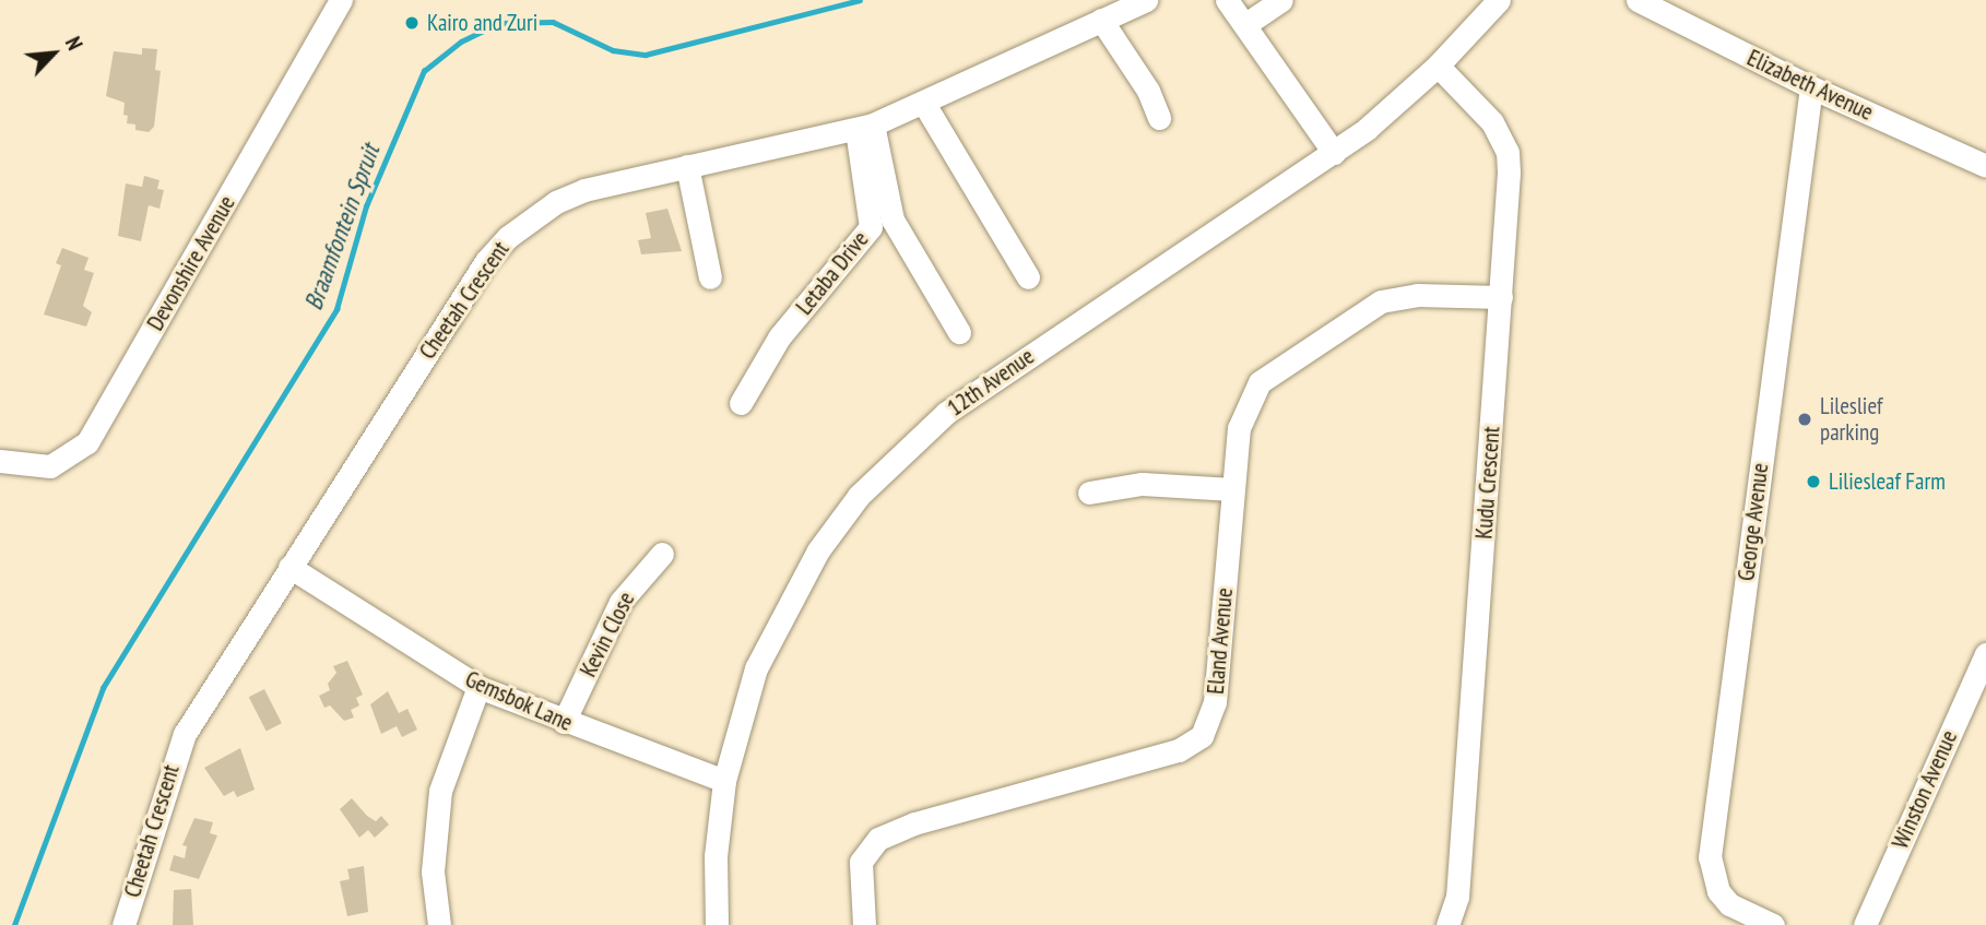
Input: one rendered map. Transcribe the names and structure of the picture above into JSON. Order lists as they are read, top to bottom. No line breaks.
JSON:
{"streets":{"street":["Elizabeth Avenue","Devonshire Avenue","Letaba Drive","Cheetah Crescent","12th Avenue","Kudu Crescent","George Avenue","Kevin Close","Eland Avenue","Gemsbok Lane","Winston Avenue"]},"crossings":[["Elizabeth Avenue","George Avenue"],["Letaba Drive","Cheetah Crescent"],["Cheetah Crescent","Gemsbok Lane"],["12th Avenue","Kudu Crescent"],["12th Avenue","Gemsbok Lane"],["Kudu Crescent","Eland Avenue"],["Kevin Close","Gemsbok Lane"]],"water":["Braamfontein Spruit"],"places":["Kairo and Zuri","Lileslief parking","Liliesleaf Farm"],"north":"top right"}
